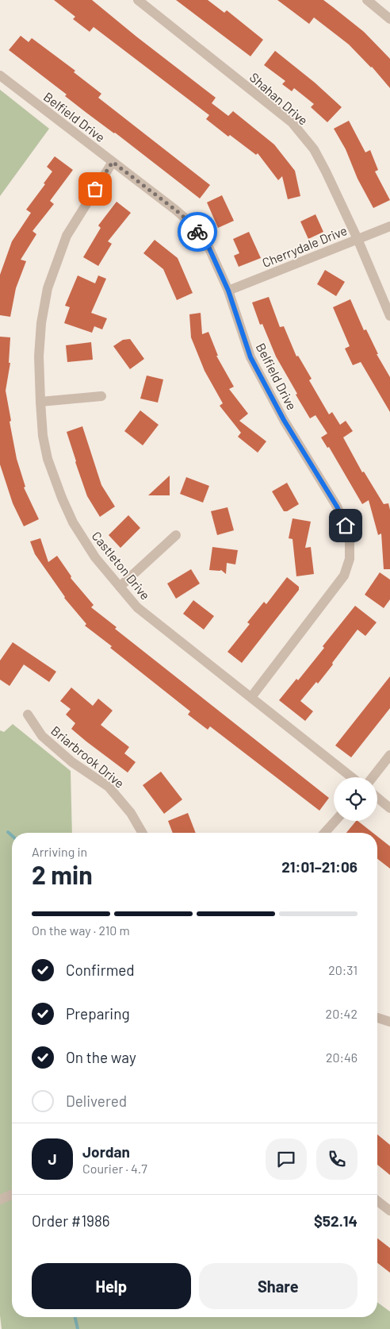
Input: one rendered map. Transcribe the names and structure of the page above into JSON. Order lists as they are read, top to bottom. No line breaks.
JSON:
{"streets":{"street":["Shahan Drive","Belfield Drive","Cherrydale Drive","Castleton Drive","Briarbrook Drive"]},"crossings":[["Shahan Drive","Cherrydale Drive"],["Belfield Drive","Cherrydale Drive"],["Belfield Drive","Castleton Drive"]],"page":{"heading":["2 min","Arriving in","21:01–21:06"],"panel":["Jordan","Courier · 4.7","Order #1986","$52.14"],"bar":"On the way · 210 m","list":[["Confirmed","20:31"],["Preparing","20:42"],["On the way","20:46"],"Delivered"],"round":"J","buttons":["Help","Share"]}}
